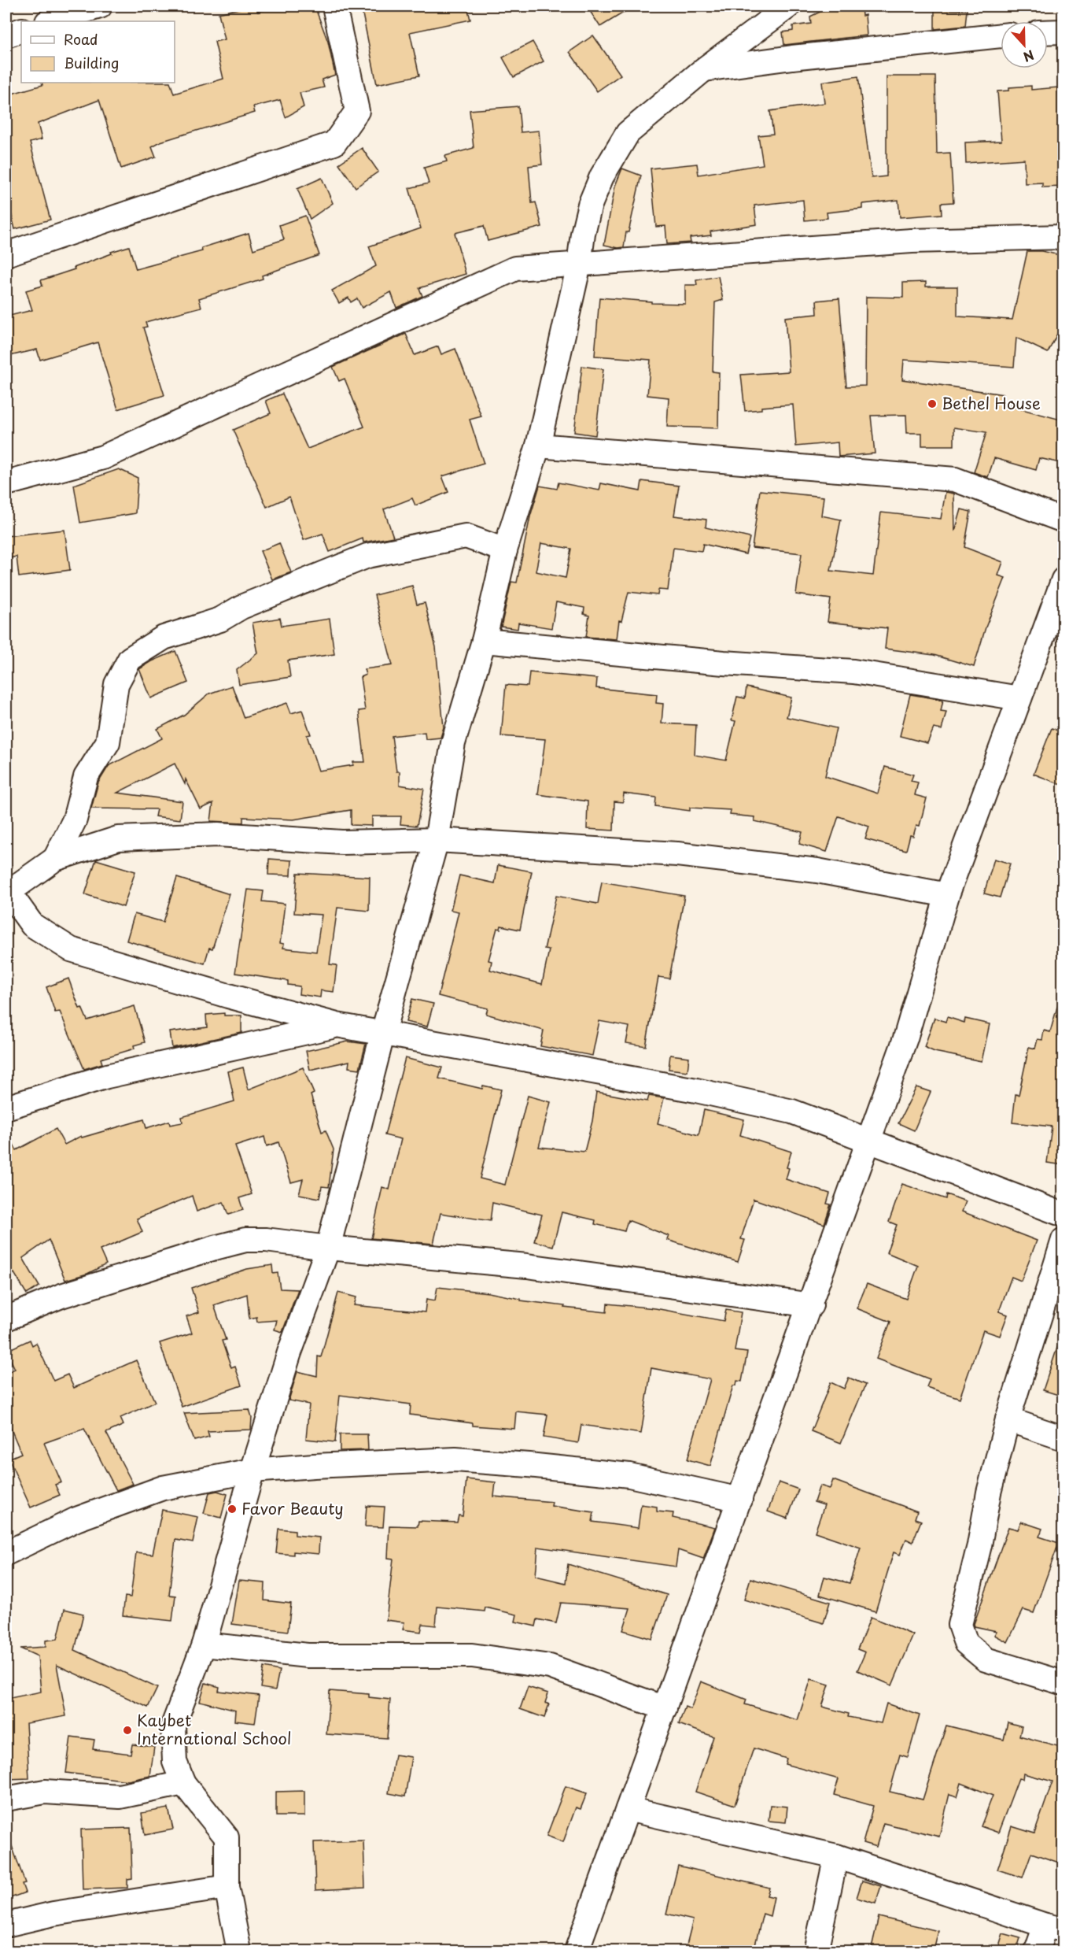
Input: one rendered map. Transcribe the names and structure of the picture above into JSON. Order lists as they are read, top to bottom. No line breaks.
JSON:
{"places":["Bethel House","Favor Beauty","Kaybet International School"],"legend":["Road","Building"],"north":"bottom"}
